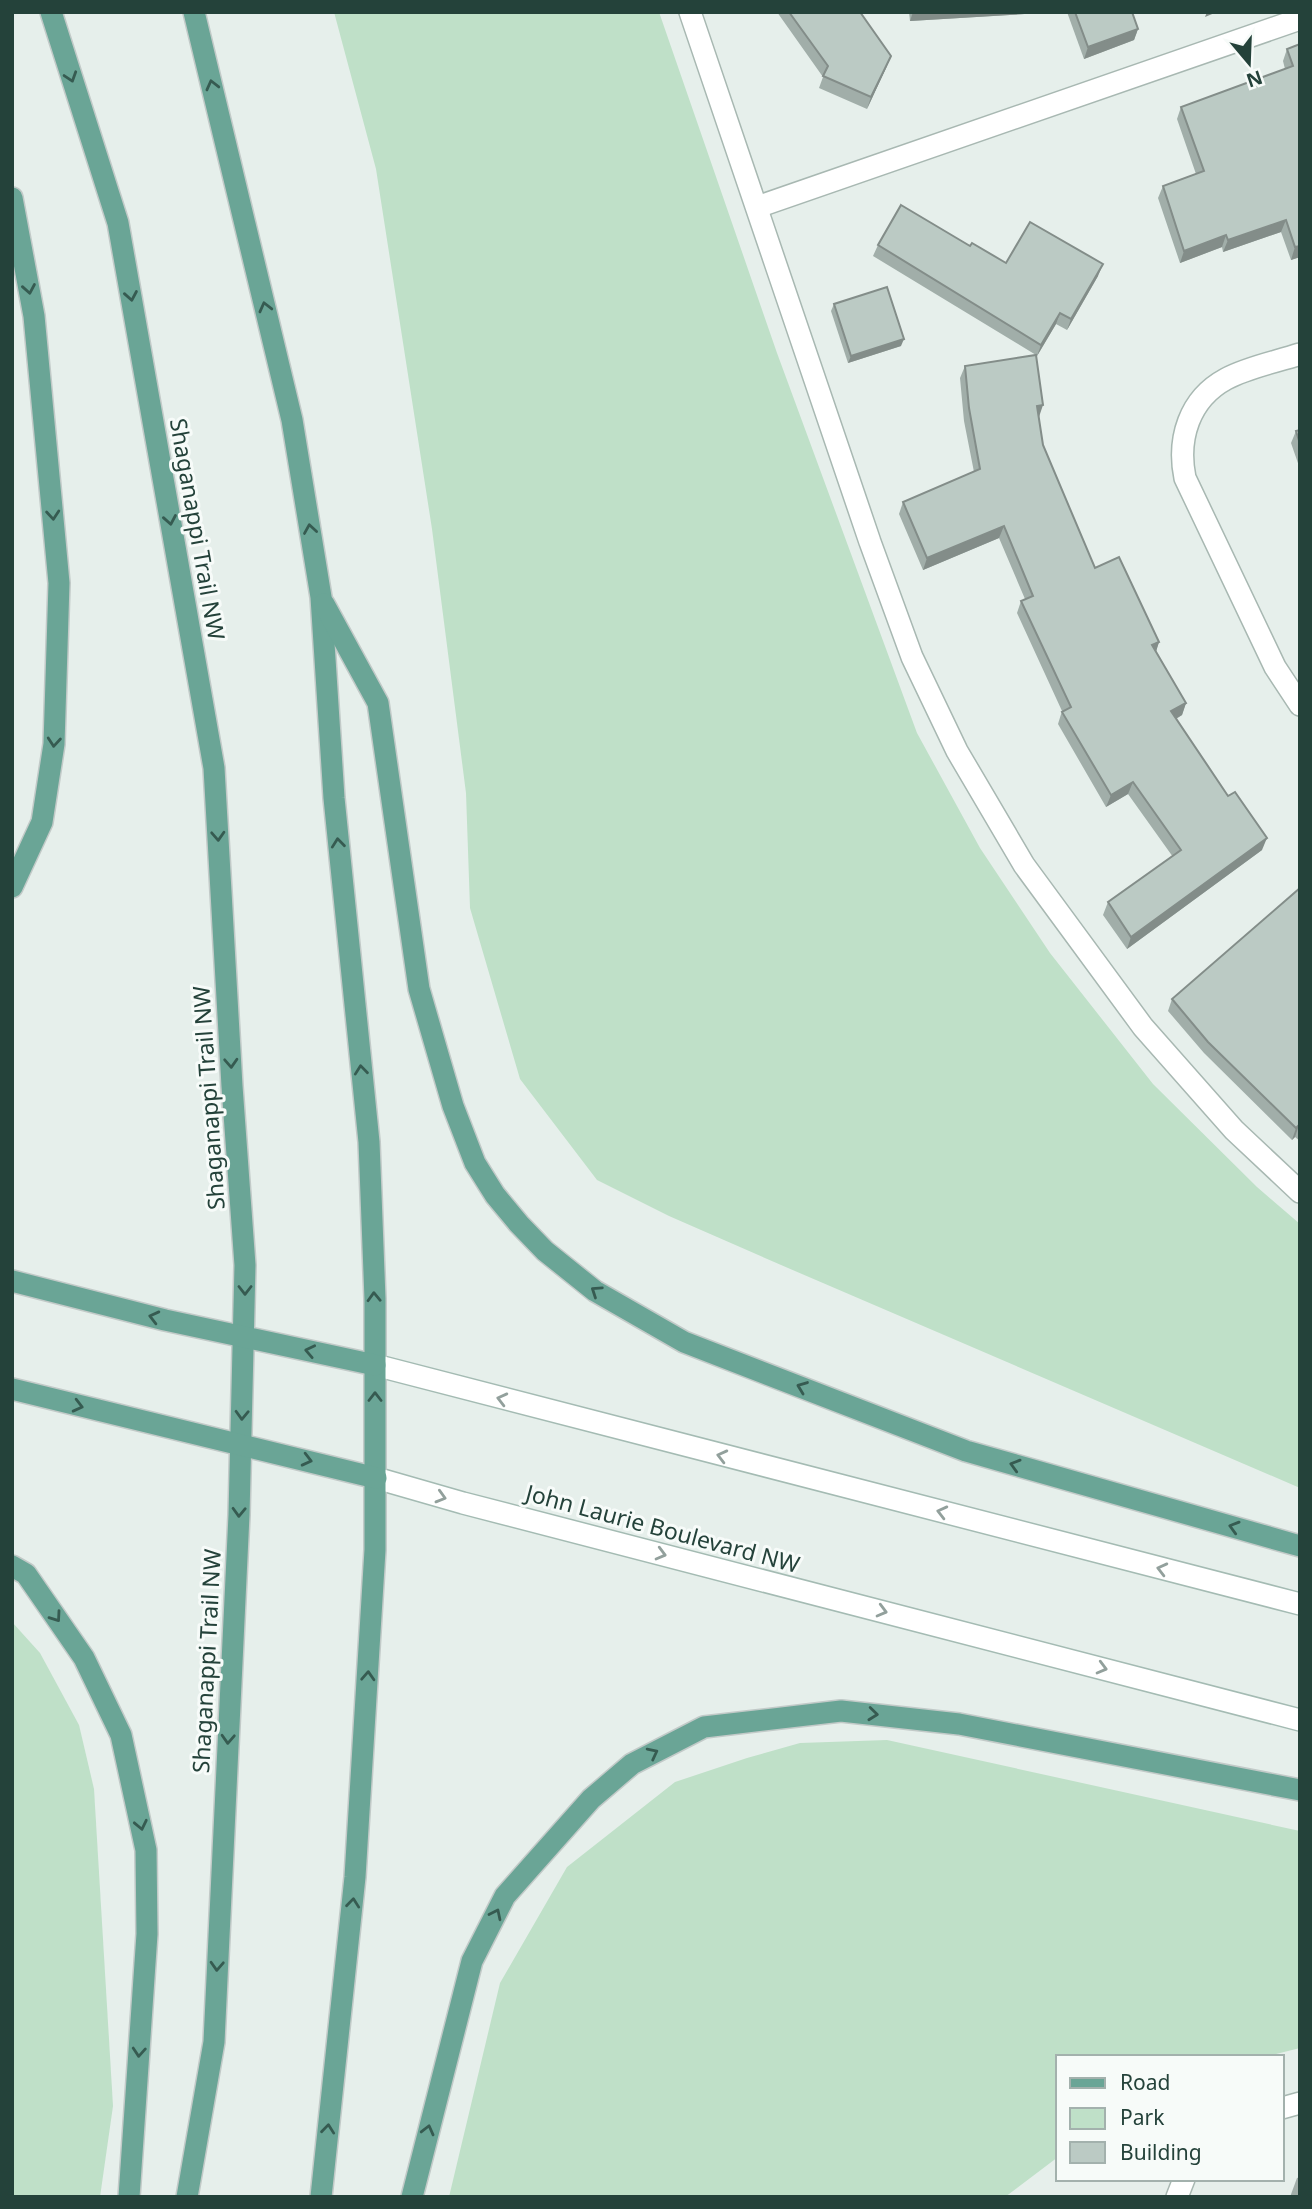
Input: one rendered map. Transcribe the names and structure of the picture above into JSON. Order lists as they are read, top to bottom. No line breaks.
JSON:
{"streets":{"main road":["Shaganappi Trail NW","John Laurie Boulevard NW"]},"crossings":[["Shaganappi Trail NW","John Laurie Boulevard NW"]],"legend":["Road","Park","Building"],"north":"bottom"}
